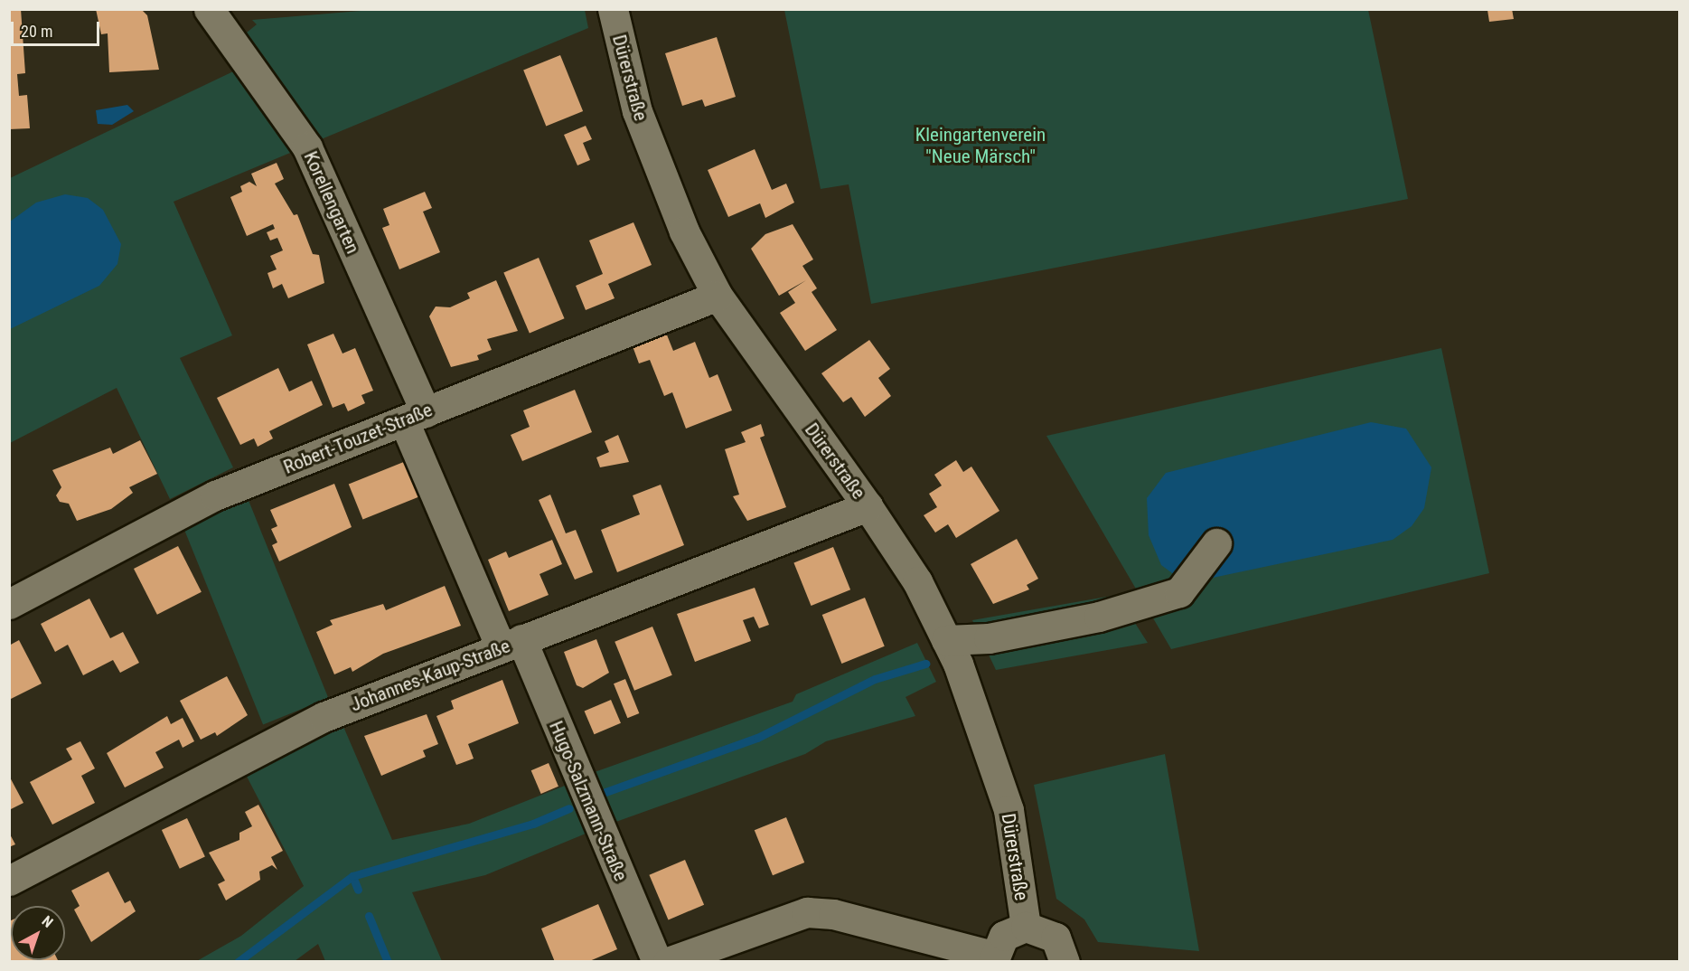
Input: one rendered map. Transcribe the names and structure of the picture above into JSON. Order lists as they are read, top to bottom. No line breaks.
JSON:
{"streets":{"street":["Dürerstraße","Korellengarten","Robert-Touzet-Straße","Johannes-Kaup-Straße","Hugo-Salzmann-Straße"]},"crossings":[["Dürerstraße","Robert-Touzet-Straße"],["Dürerstraße","Johannes-Kaup-Straße"],["Korellengarten","Robert-Touzet-Straße"],["Korellengarten","Johannes-Kaup-Straße"],["Korellengarten","Hugo-Salzmann-Straße"],["Johannes-Kaup-Straße","Hugo-Salzmann-Straße"]],"parks":["Kleingartenverein \"Neue Märsch\""],"scale_bar":"20 m","north":"top right"}
